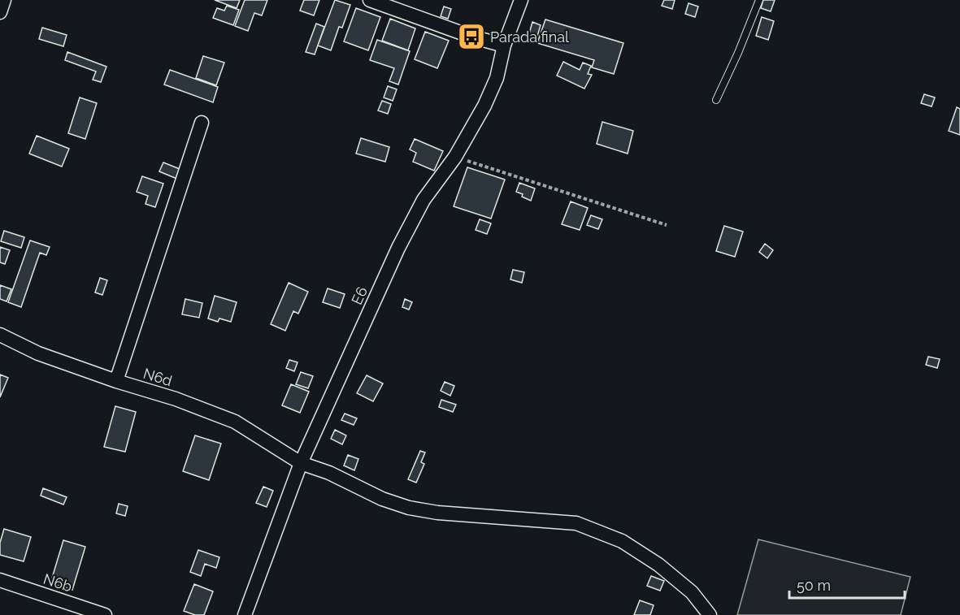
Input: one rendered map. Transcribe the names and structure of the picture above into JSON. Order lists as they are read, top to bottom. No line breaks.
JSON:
{"streets":{"street":["E6","N6d","N6b"]},"crossings":[["E6","N6d"]],"places":{"bus stop":["Parada final"]},"scale_bar":"50 m"}
